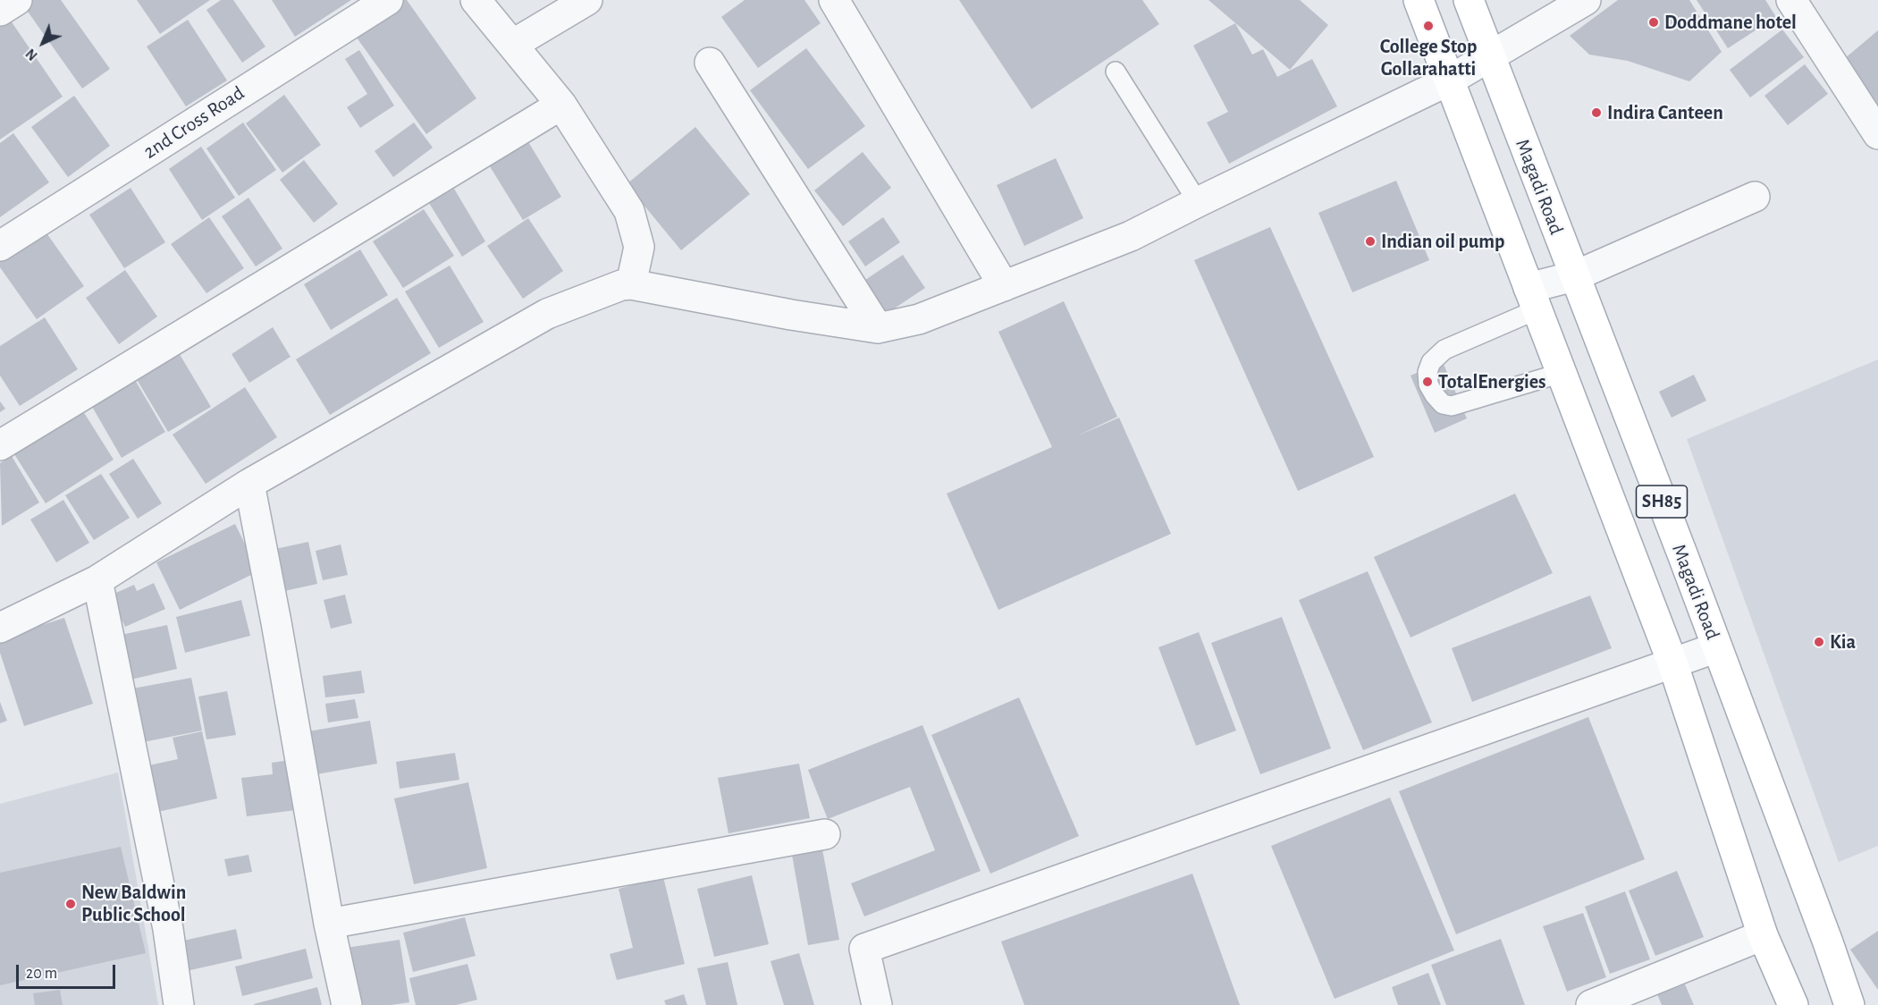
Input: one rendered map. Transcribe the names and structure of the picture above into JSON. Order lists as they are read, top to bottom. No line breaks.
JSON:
{"streets":{"main road":["Magadi Road","SH85"],"street":["2nd Cross Road"]},"places":["Doddmane hotel","College Stop Gollarahatti","Indira Canteen","Indian oil pump","TotalEnergies","Kia","New Baldwin Public School"],"scale_bar":"20 m","north":"bottom left"}
